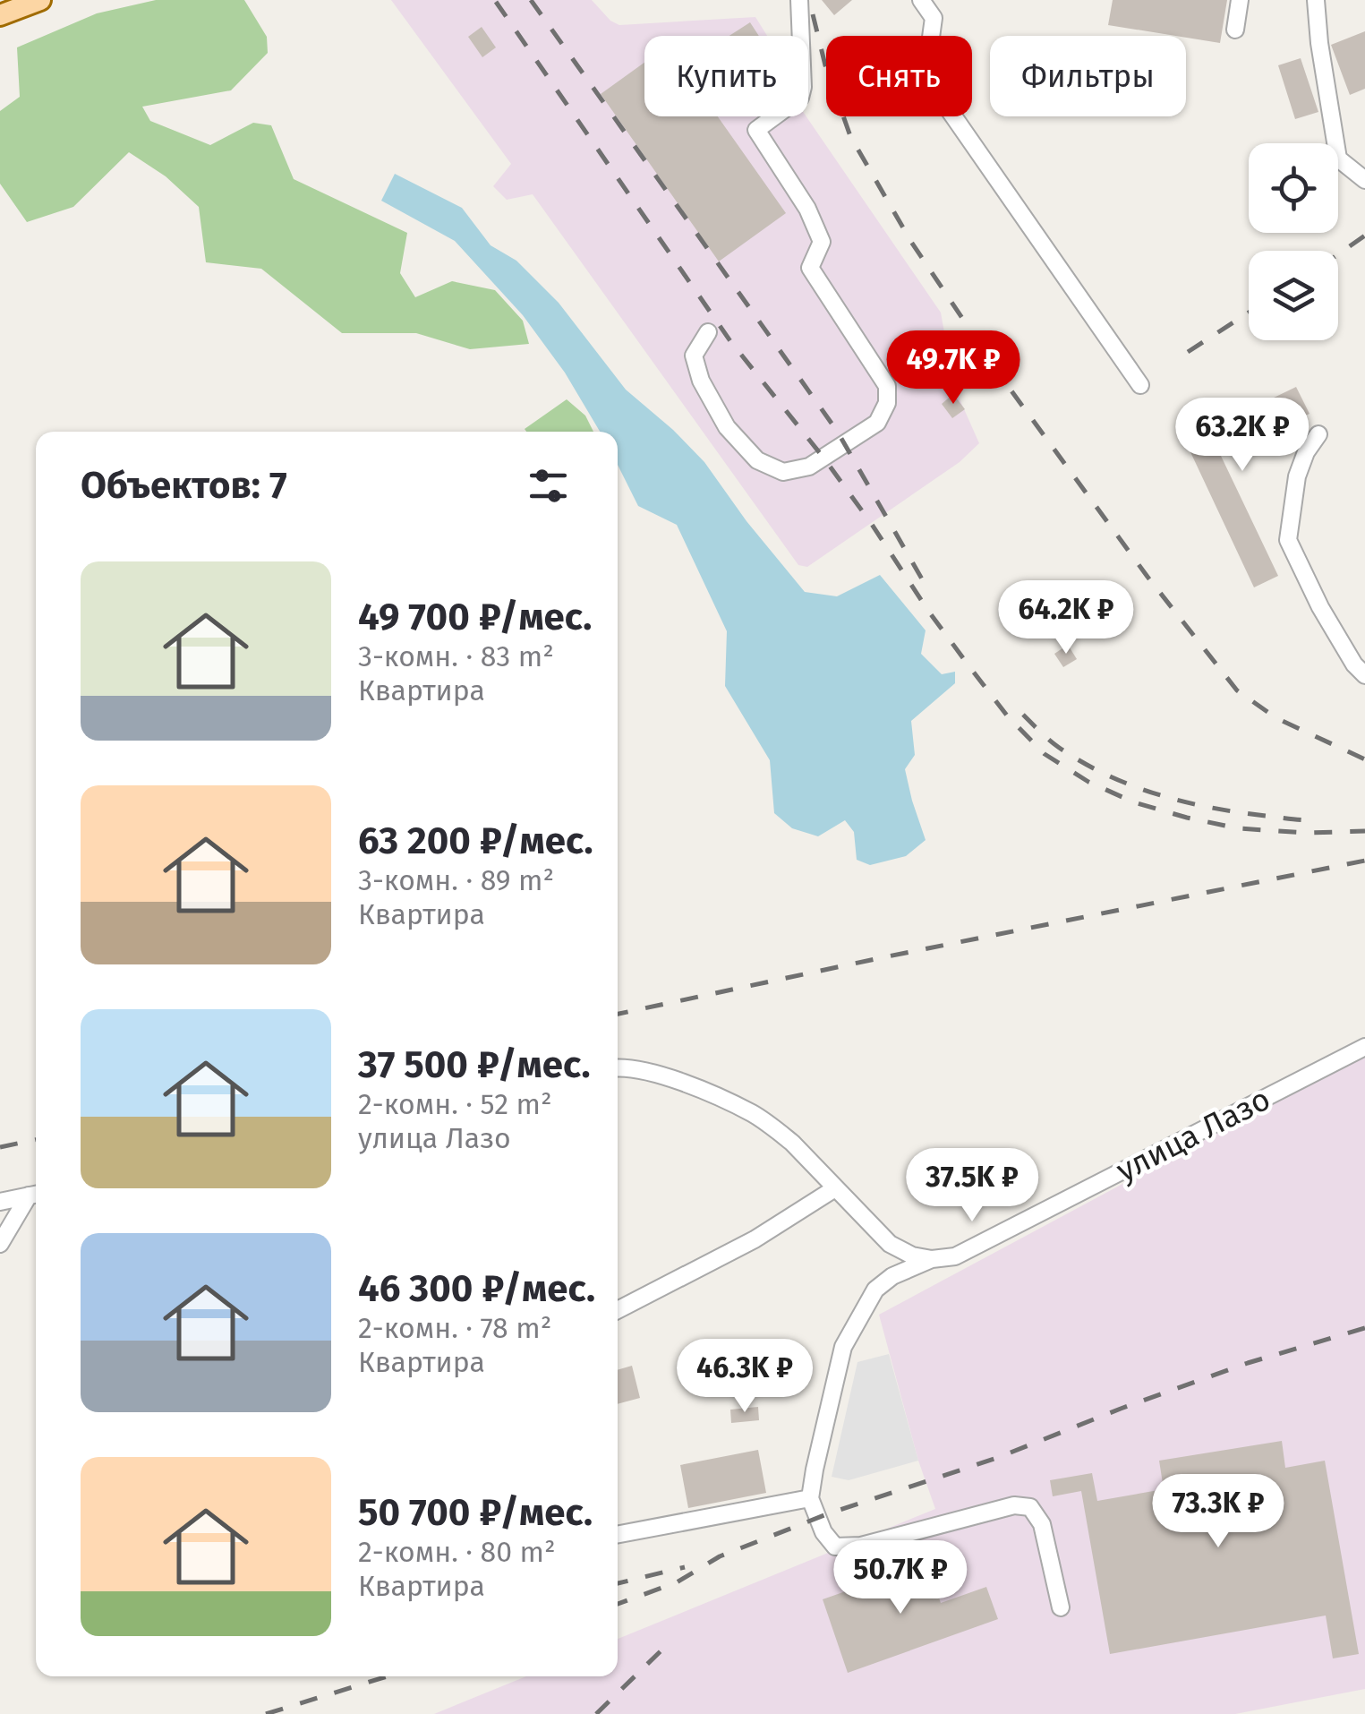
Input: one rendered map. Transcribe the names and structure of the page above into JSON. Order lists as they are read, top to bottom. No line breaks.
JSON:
{"streets":{"street":["улица Лазо"]},"page":{"chip":["Купить","Снять","Фильтры"],"price":["49.7K ₽","63.2K ₽","64.2K ₽","37.5K ₽","46.3K ₽","73.3K ₽","50.7K ₽"],"heading":"Объектов: 7","list":[{"name":"49 700 ₽/мес.","note":"3-комн. · 83 m² · Квартира"},{"name":"63 200 ₽/мес.","note":"3-комн. · 89 m² · Квартира"},{"name":"37 500 ₽/мес.","note":"2-комн. · 52 m² · улица Лазо"},{"name":"46 300 ₽/мес.","note":"2-комн. · 78 m² · Квартира"},{"name":"50 700 ₽/мес.","note":"2-комн. · 80 m² · Квартира"}]}}
